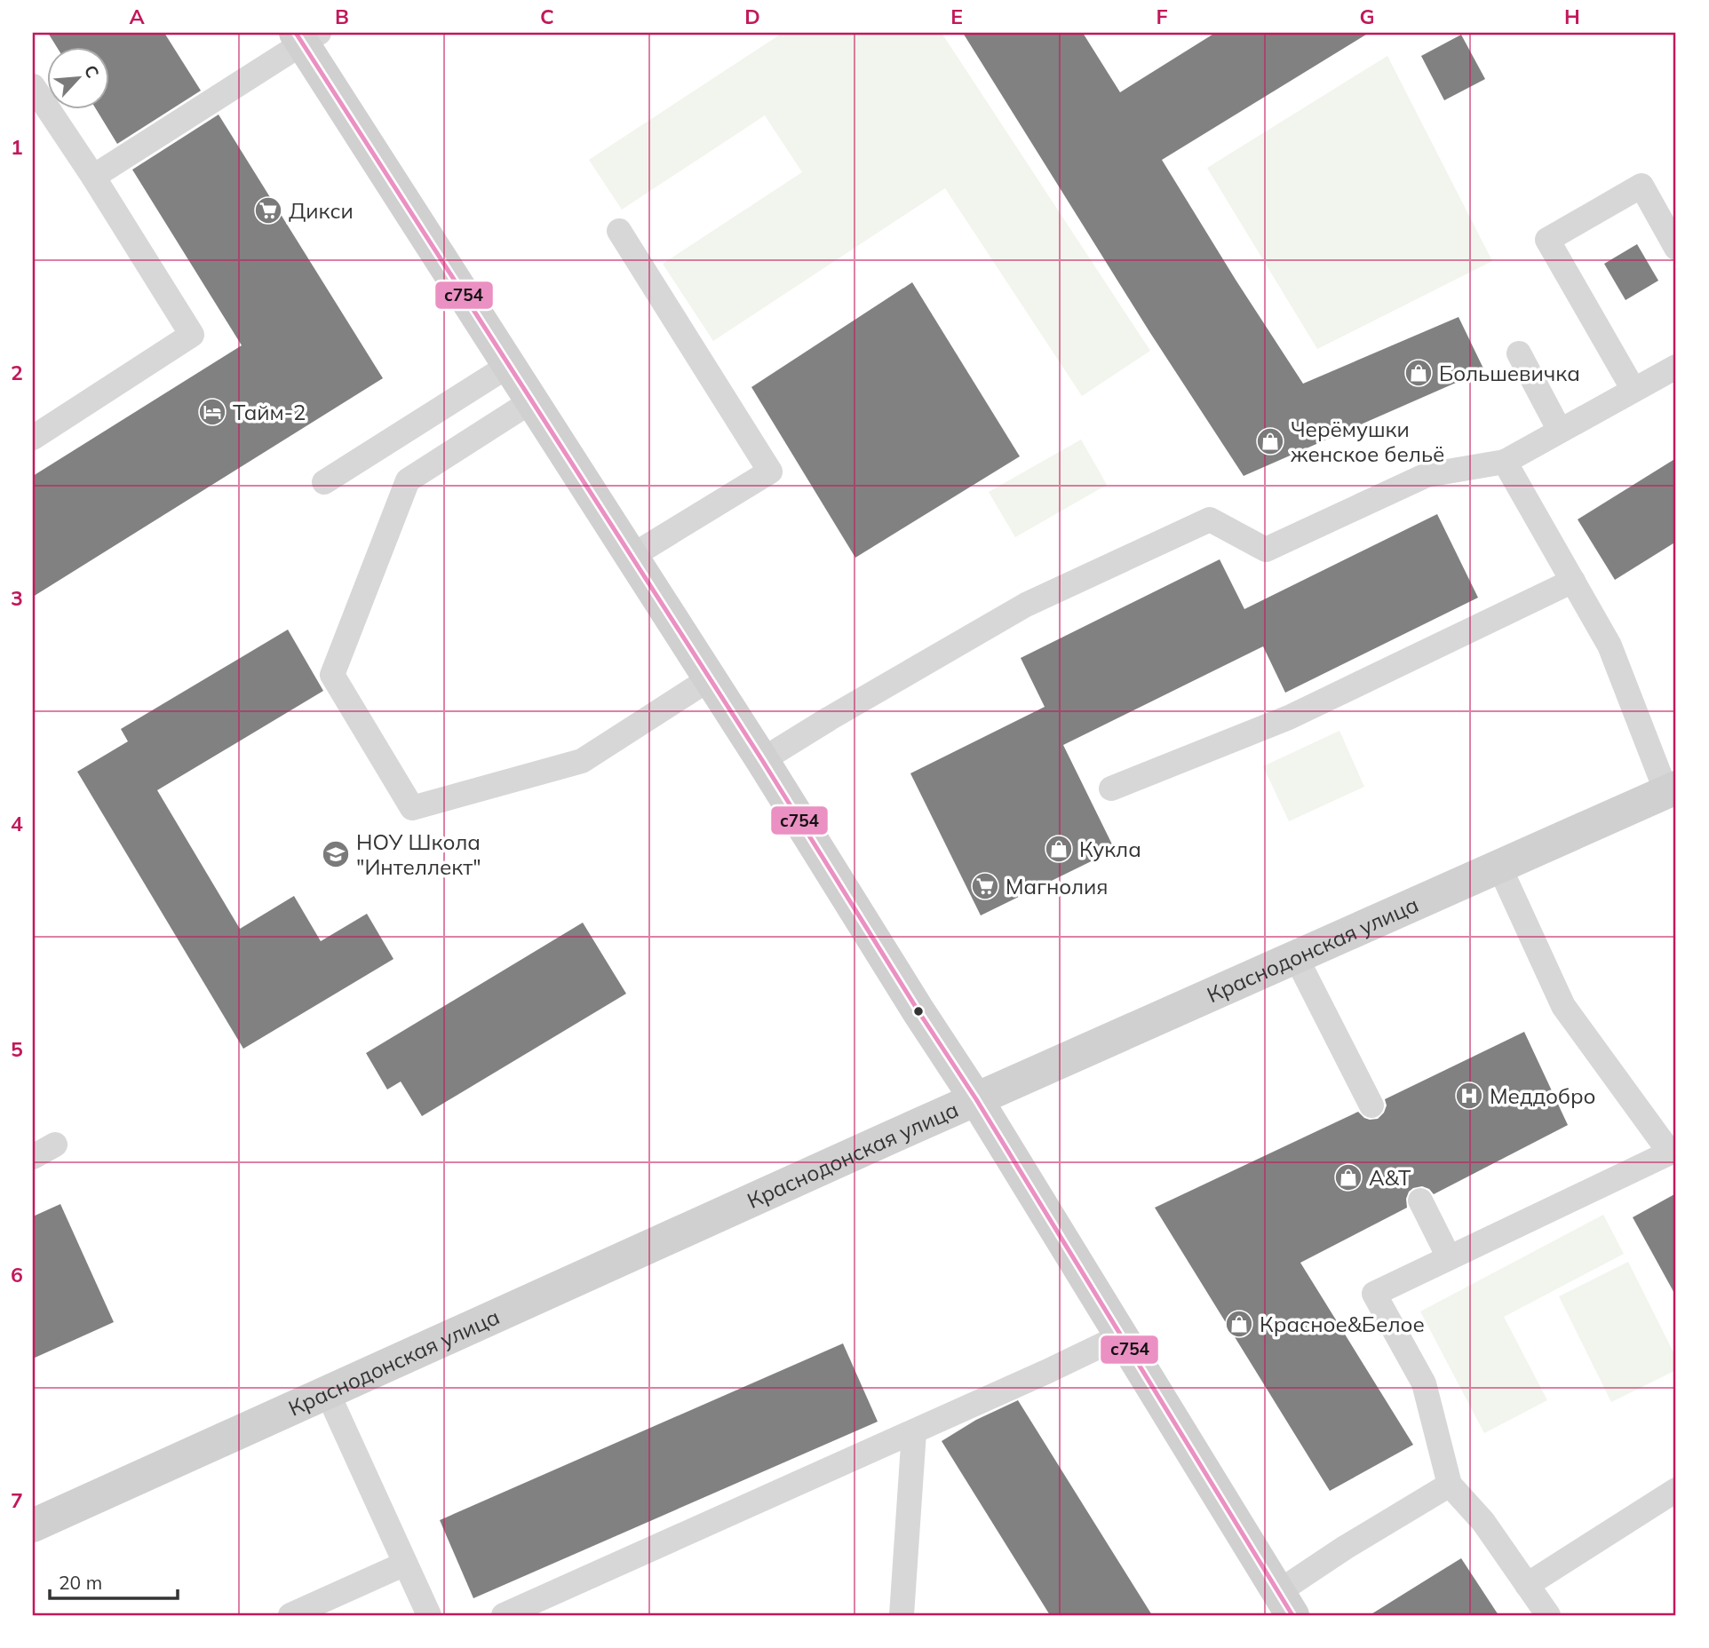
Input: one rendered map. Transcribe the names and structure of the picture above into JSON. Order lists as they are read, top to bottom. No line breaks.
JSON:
{"streets":{"main road":["Краснодонская улица"]},"places":{"supermarket":["Дикси","Магнолия"],"shop":["Большевичка","Черёмушки женское бельё","Кукла","A&T","Красное&Белое"],"hotel":["Тайм-2"],"school or university":["НОУ Школа \"Интеллект\""],"hospital":["Меддобро"]},"lines":["transit line с754"],"scale_bar":"20 m","north":"top right","grid":{"columns":["A","B","C","D","E","F","G","H"],"rows":["1","2","3","4","5","6","7"]}}
